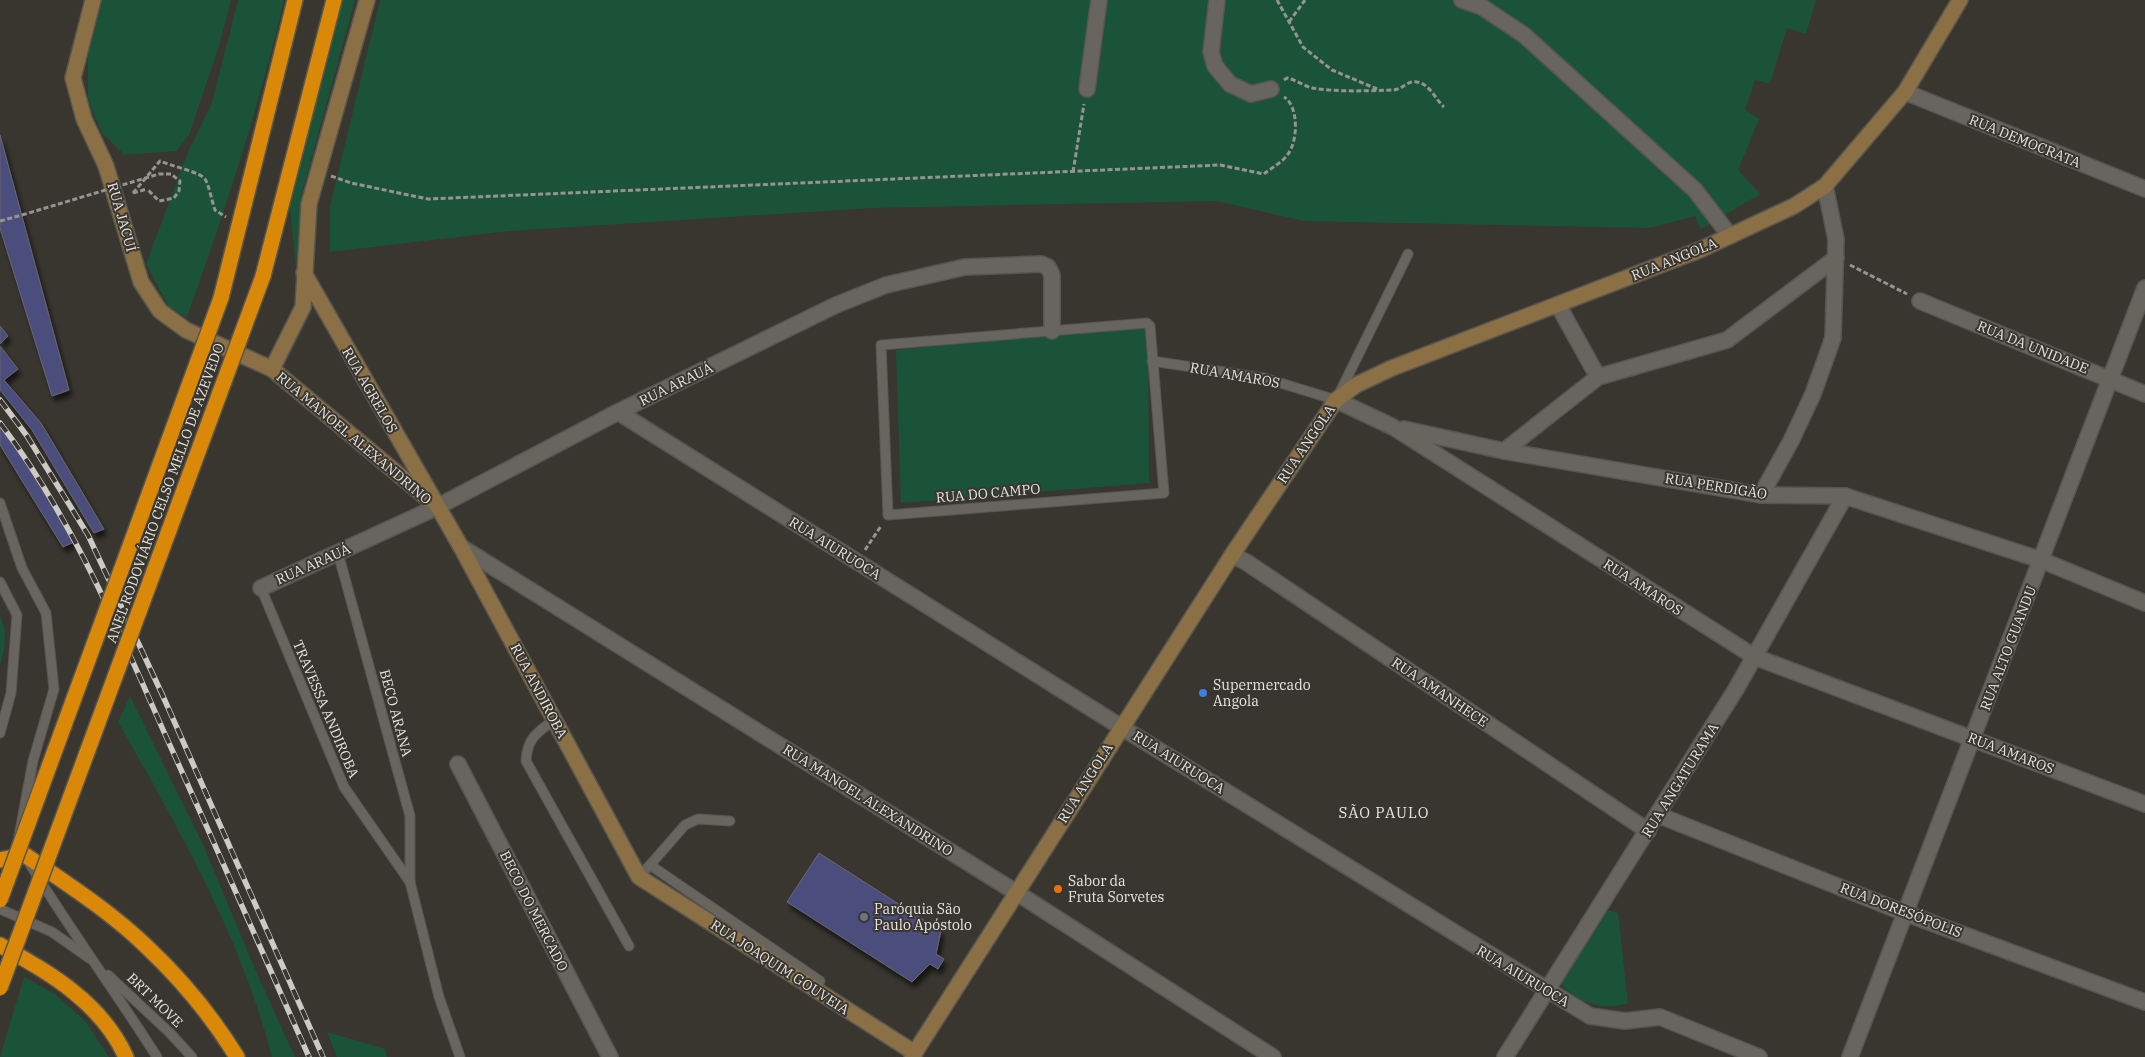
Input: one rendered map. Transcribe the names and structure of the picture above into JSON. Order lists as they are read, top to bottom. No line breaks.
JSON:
{"streets":{"highway":["ANEL RODOVIÁRIO CELSO MELLO DE AZEVEDO"],"street":["RUA DEMOCRATA","RUA JACUÍ","RUA ANGOLA","RUA DA UNIDADE","RUA AMAROS","RUA ARAUÁ","RUA AGRELOS","RUA MANOEL ALEXANDRINO","RUA PERDIGÃO","RUA AIURUOCA","RUA ALTO GUANDU","RUA ANDIROBA","RUA AMANHECE","RUA ANGATURAMA","RUA DORESÓPOLIS","BECO DO MERCADO","RUA JOAQUIM GOUVEIA"],"lane":["RUA DO CAMPO","TRAVESSA ANDIROBA","BECO ARANA","BRT MOVE"]},"crossings":[["RUA DEMOCRATA","RUA ANGOLA"],["RUA JACUÍ","RUA MANOEL ALEXANDRINO"],["RUA ANGOLA","RUA AMAROS"],["RUA ANGOLA","RUA MANOEL ALEXANDRINO"],["RUA ANGOLA","RUA AIURUOCA"],["RUA ANGOLA","RUA AMANHECE"],["RUA ANGOLA","RUA JOAQUIM GOUVEIA"],["RUA DA UNIDADE","RUA ALTO GUANDU"],["RUA AMAROS","RUA PERDIGÃO"],["RUA AMAROS","RUA DO CAMPO"],["RUA AMAROS","RUA ALTO GUANDU"],["RUA AMAROS","RUA ANGATURAMA"],["RUA ARAUÁ","RUA AGRELOS"],["RUA ARAUÁ","RUA MANOEL ALEXANDRINO"],["RUA ARAUÁ","RUA DO CAMPO"],["RUA ARAUÁ","RUA AIURUOCA"],["RUA ARAUÁ","RUA ANDIROBA"],["RUA ARAUÁ","TRAVESSA ANDIROBA"],["RUA ARAUÁ","BECO ARANA"],["RUA AGRELOS","RUA MANOEL ALEXANDRINO"],["RUA AGRELOS","RUA ANDIROBA"],["RUA MANOEL ALEXANDRINO","RUA ANDIROBA"],["RUA PERDIGÃO","RUA ALTO GUANDU"],["RUA PERDIGÃO","RUA ANGATURAMA"],["RUA AIURUOCA","RUA ANGATURAMA"],["RUA ALTO GUANDU","RUA DORESÓPOLIS"],["RUA ANDIROBA","RUA JOAQUIM GOUVEIA"],["RUA AMANHECE","RUA ANGATURAMA"],["TRAVESSA ANDIROBA","BECO ARANA"],["RUA ANGATURAMA","RUA DORESÓPOLIS"]],"districts":["SÃO PAULO"],"places":["Supermercado Angola","Sabor da Fruta Sorvetes","Paróquia São Paulo Apóstolo"]}
